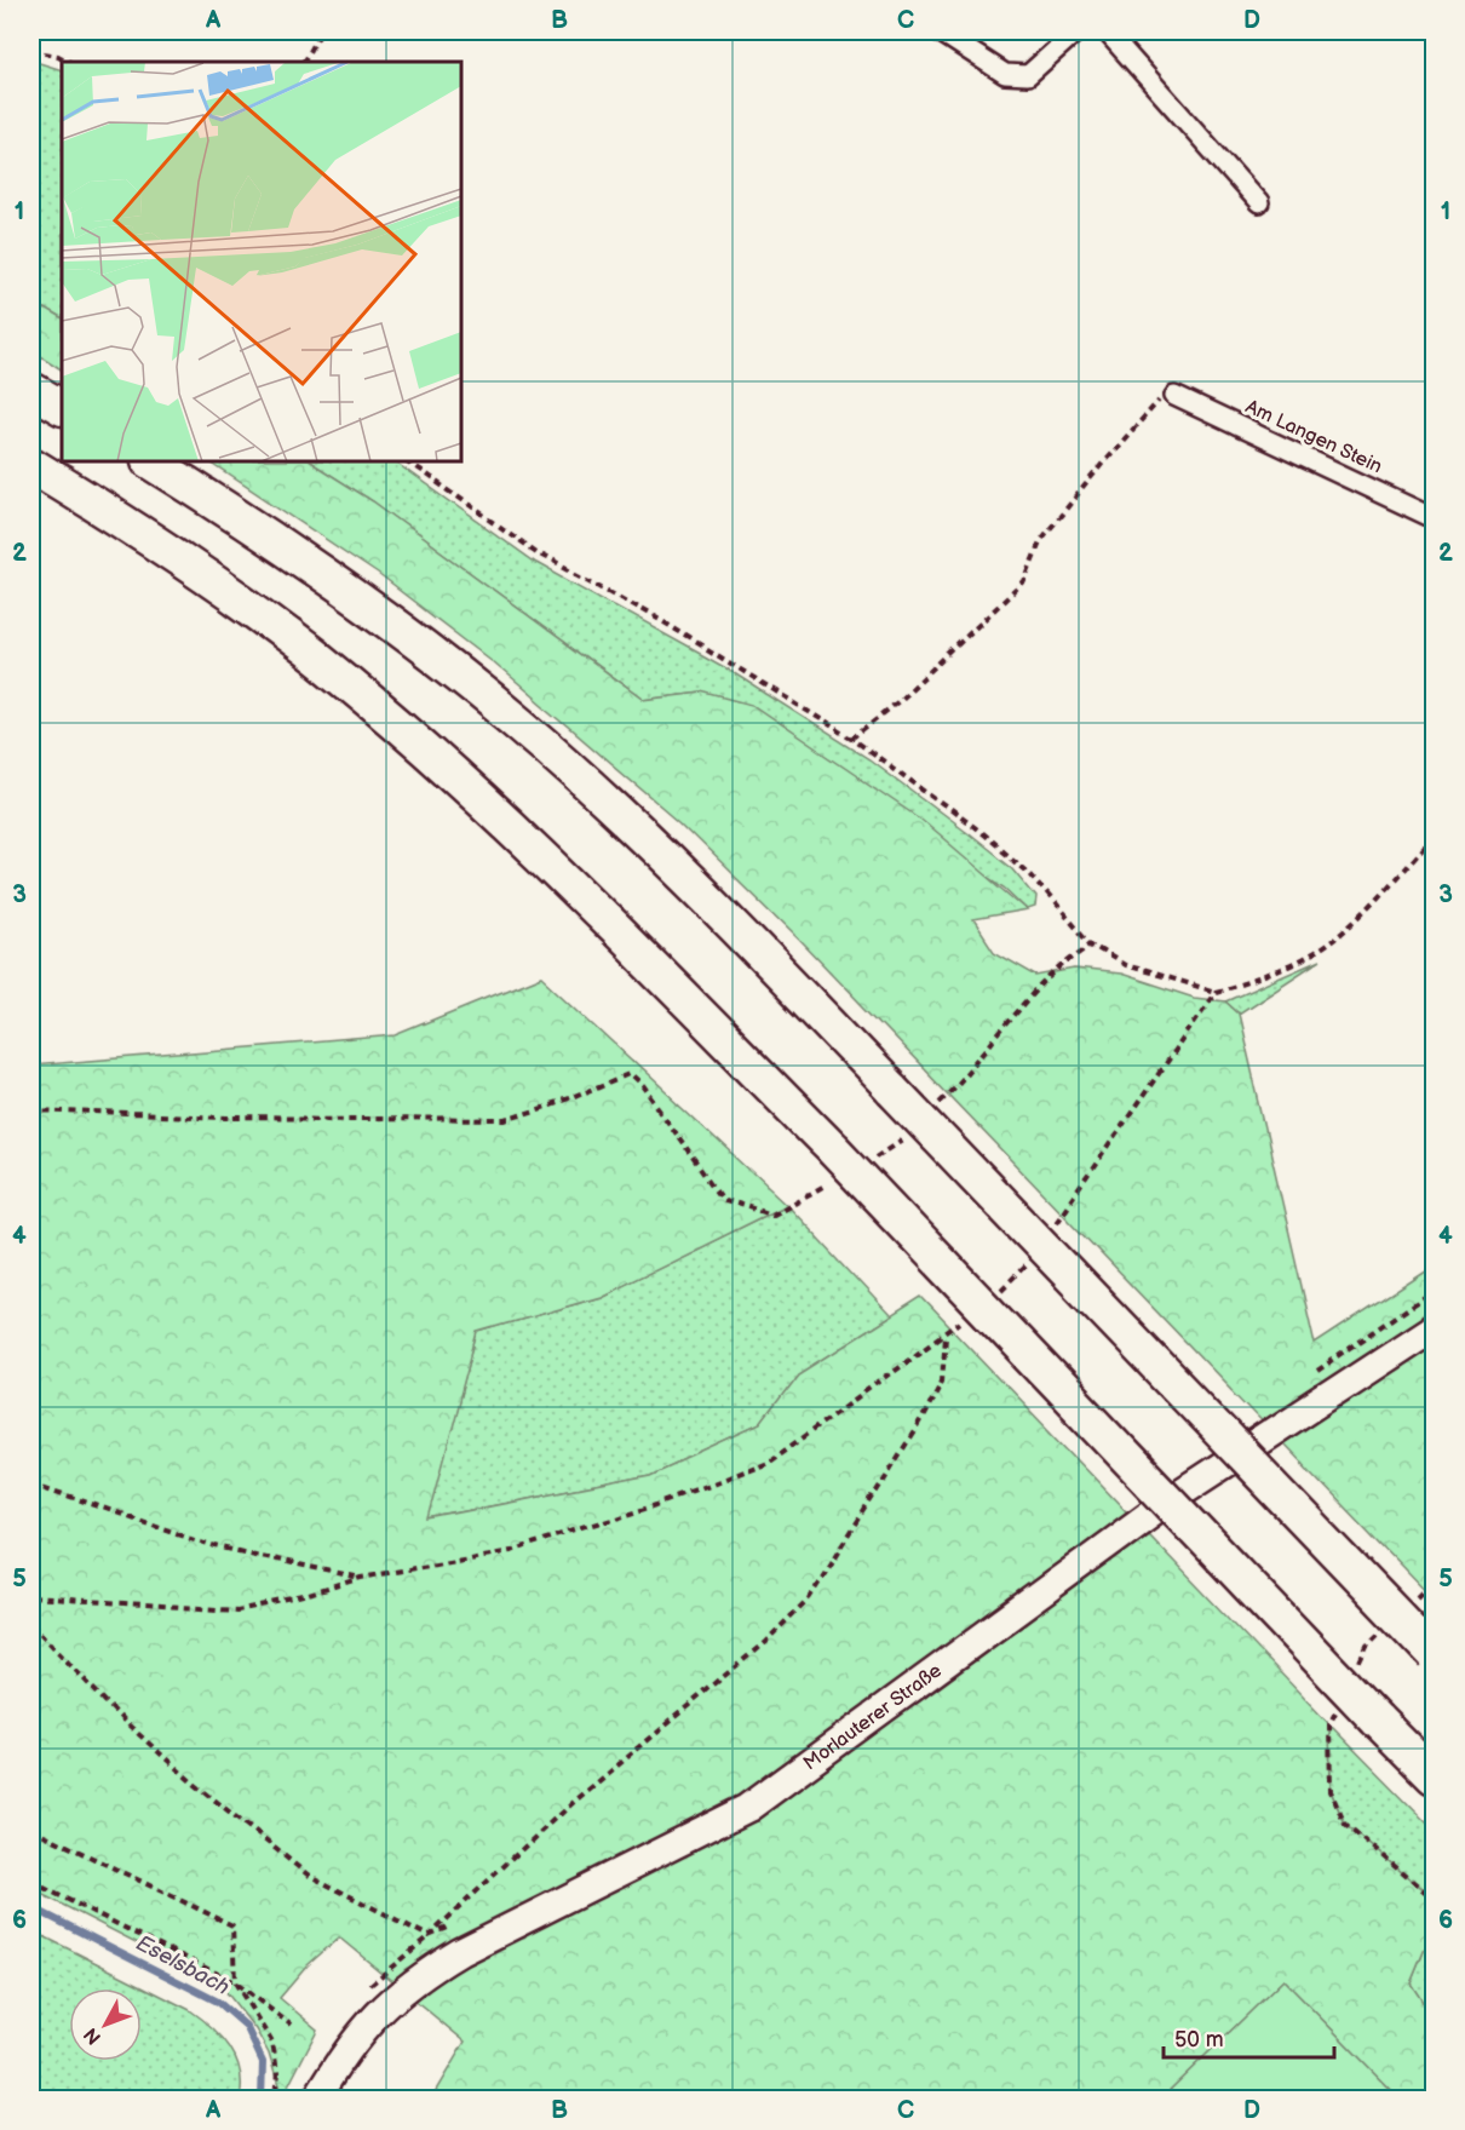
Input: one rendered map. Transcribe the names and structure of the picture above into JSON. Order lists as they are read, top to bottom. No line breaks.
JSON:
{"streets":{"street":["Am Langen Stein","Morlauterer Straße"]},"water":["Eselsbach"],"scale_bar":"50 m","north":"bottom left","grid":{"columns":["A","B","C","D"],"rows":["1","2","3","4","5","6"]}}
